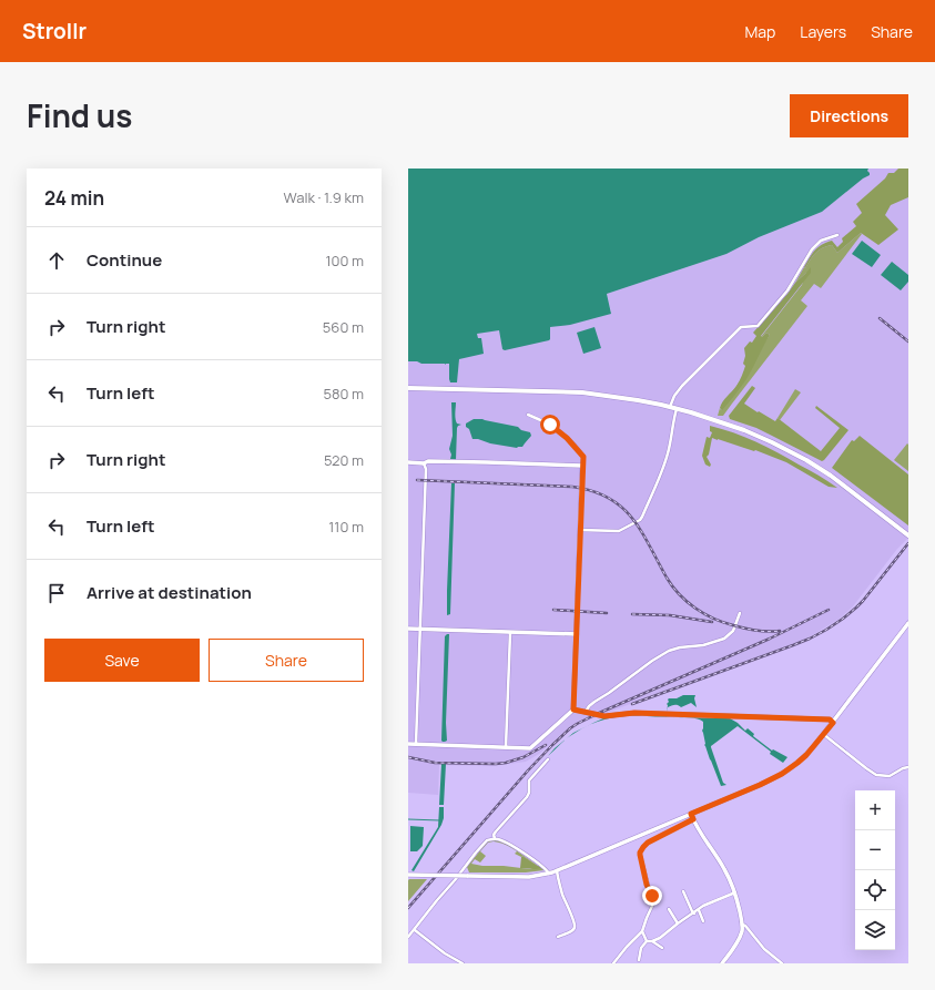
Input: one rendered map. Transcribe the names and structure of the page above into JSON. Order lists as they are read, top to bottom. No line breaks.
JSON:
{"page":{"header":"Strollr","nav":["Map","Layers","Share"],"title":"Find us","buttons":["Directions",["Save","Share"]],"heading":["24 min","Walk · 1.9 km"],"list":[["Continue","100 m"],["Turn right","560 m"],["Turn left","580 m"],["Turn right","520 m"],["Turn left","110 m"],"Arrive at destination"],"map_buttons":["+","−"]}}
